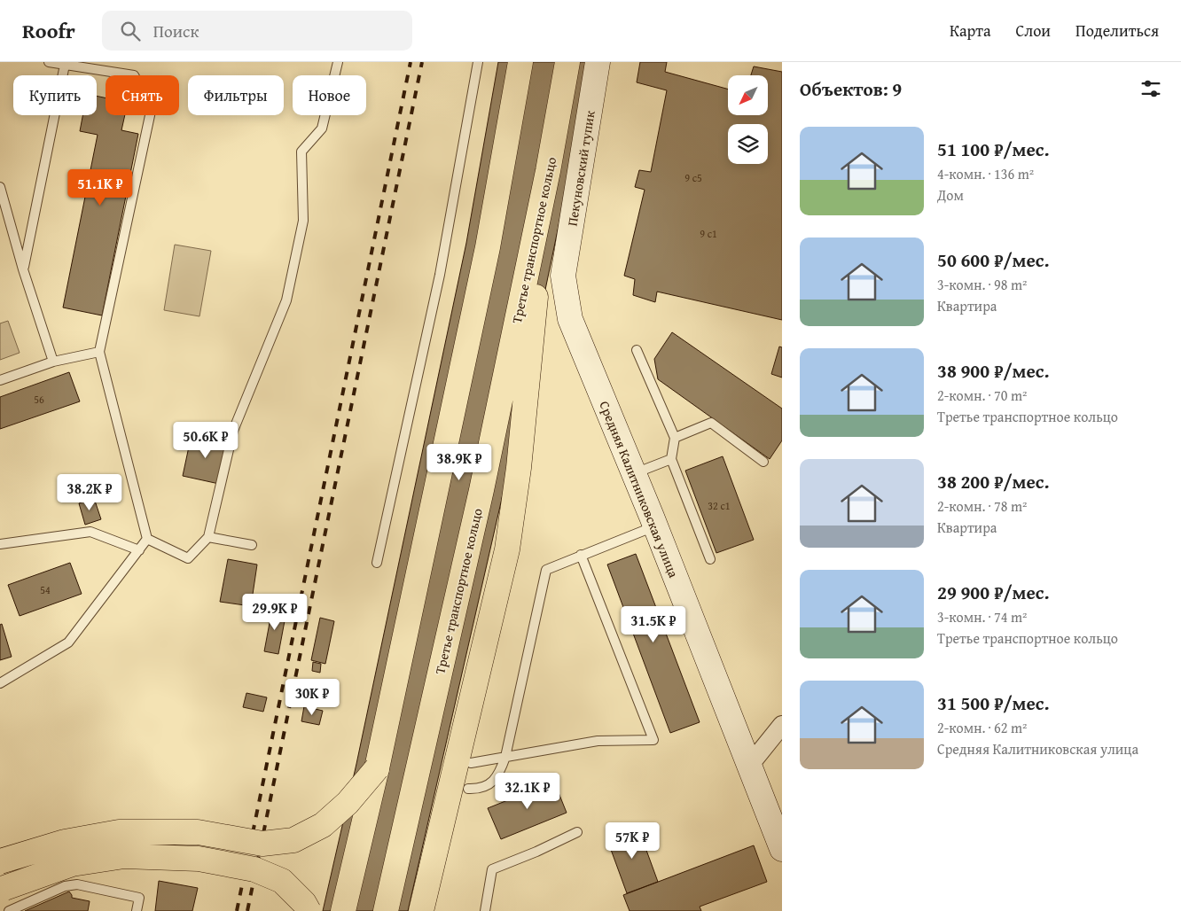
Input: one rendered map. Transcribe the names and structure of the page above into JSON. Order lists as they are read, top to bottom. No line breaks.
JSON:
{"streets":{"main road":["Третье транспортное кольцо"],"street":["Пекуновский тупик","Средняя Калитниковская улица"]},"crossings":[["Пекуновский тупик","Средняя Калитниковская улица"]],"house_numbers":["9 с5","9 с1","56","32 с1","54"],"north":"bottom left","page":{"header":"Roofr","search":"Поиск","nav":["Карта","Слои","Поделиться"],"heading":"Объектов: 9","chip":["Купить","Снять","Фильтры","Новое"],"list":[{"name":"51 100 ₽/мес.","note":"4-комн. · 136 m² · Дом"},{"name":"50 600 ₽/мес.","note":"3-комн. · 98 m² · Квартира"},{"name":"38 900 ₽/мес.","note":"2-комн. · 70 m² · Третье транспортное кольцо"},{"name":"38 200 ₽/мес.","note":"2-комн. · 78 m² · Квартира"},{"name":"29 900 ₽/мес.","note":"3-комн. · 74 m² · Третье транспортное кольцо"},{"name":"31 500 ₽/мес.","note":"2-комн. · 62 m² · Средняя Калитниковская улица"}],"price":["51.1K ₽","50.6K ₽","38.9K ₽","38.2K ₽","29.9K ₽","31.5K ₽","30K ₽","32.1K ₽","57K ₽"]}}
